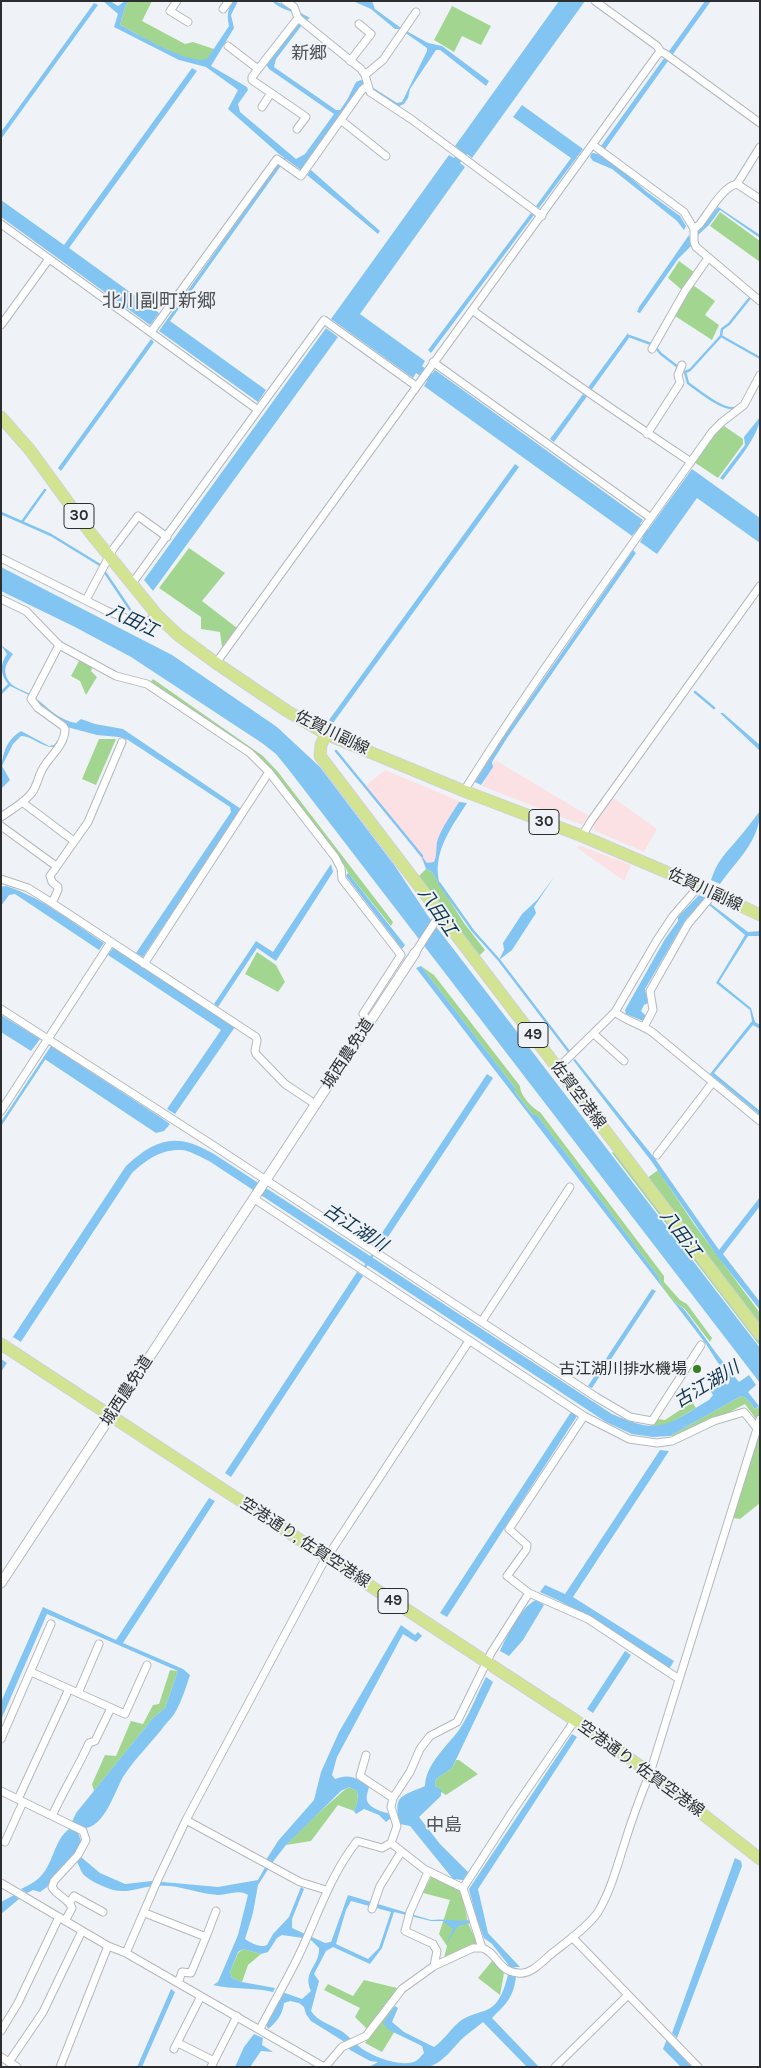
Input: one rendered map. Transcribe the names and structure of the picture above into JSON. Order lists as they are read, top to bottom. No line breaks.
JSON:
{"streets":{"main road":["30","佐賀川副線","49","佐賀空港線","空港通り, 佐賀空港線"],"street":["城西農免道"]},"crossings":[["佐賀川副線","佐賀空港線"],["城西農免道","空港通り, 佐賀空港線"]],"districts":["新郷","北川副町新郷","中島"],"water":["八田江","古江湖川"],"places":["古江湖川排水機場"]}
